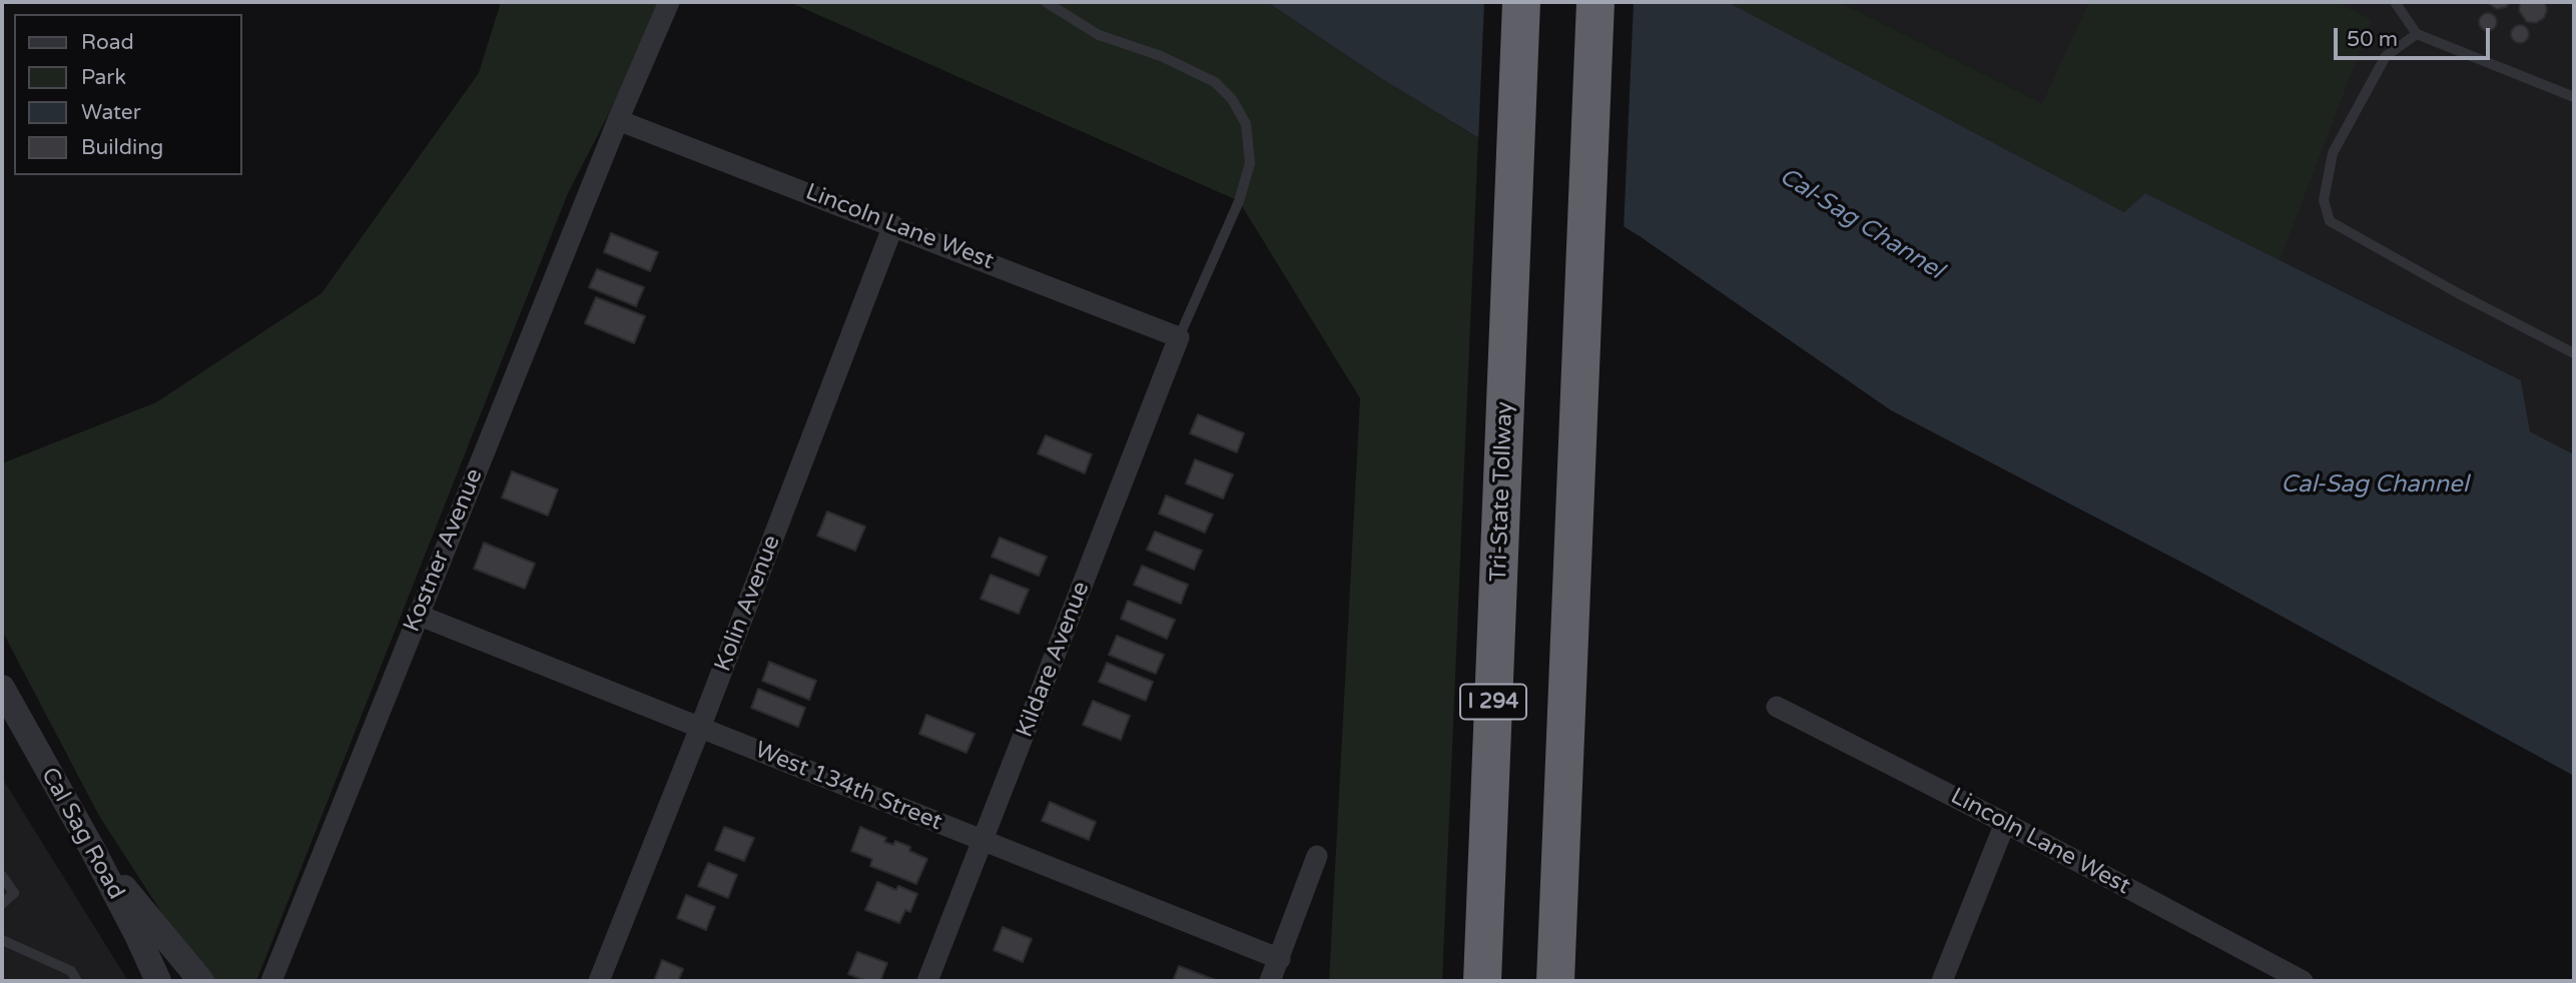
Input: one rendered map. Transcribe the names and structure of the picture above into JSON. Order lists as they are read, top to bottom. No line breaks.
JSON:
{"streets":{"highway":["Tri-State Tollway","I 294"],"street":["Lincoln Lane West","Kostner Avenue","Kolin Avenue","Kildare Avenue","West 134th Street","Cal Sag Road"]},"crossings":[["Lincoln Lane West","Kostner Avenue"],["Lincoln Lane West","Kolin Avenue"],["Lincoln Lane West","Kildare Avenue"],["Kostner Avenue","West 134th Street"],["Kolin Avenue","West 134th Street"],["Kildare Avenue","West 134th Street"]],"water":["Cal-Sag Channel"],"legend":["Road","Park","Water","Building"],"scale_bar":"50 m"}
